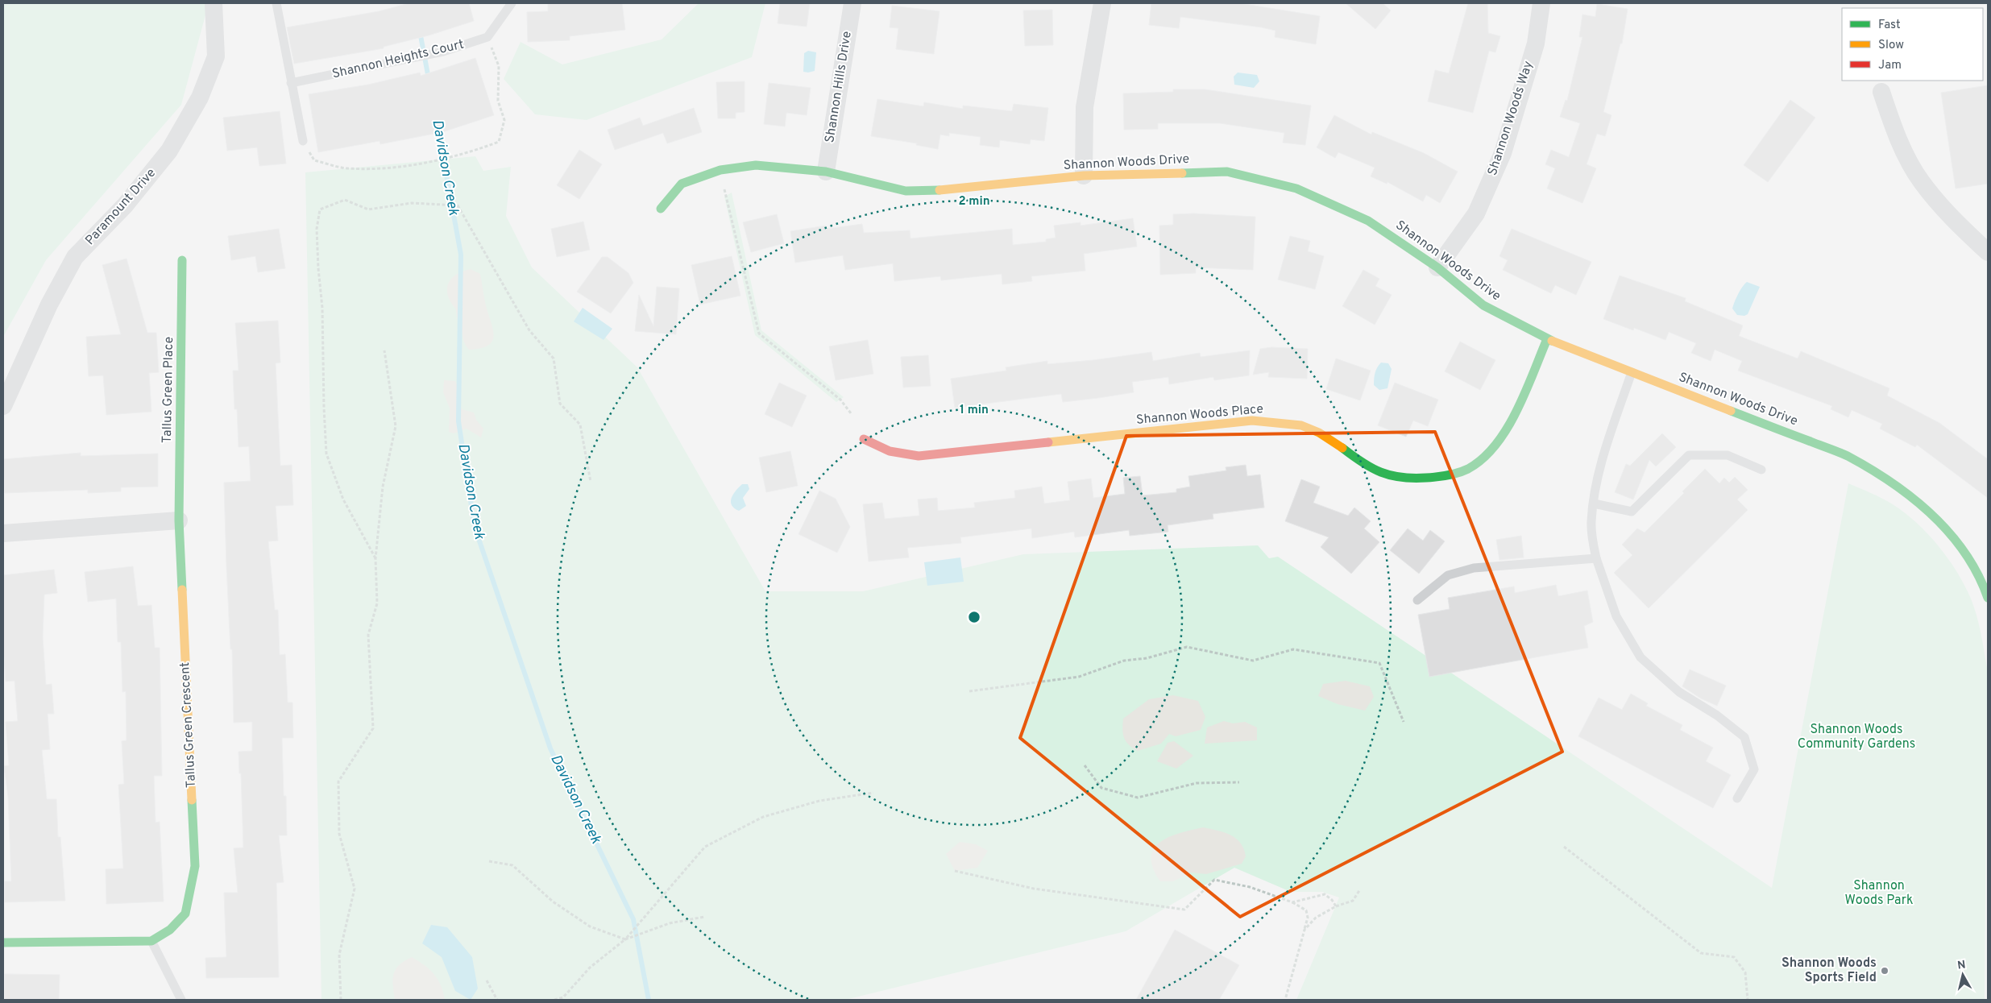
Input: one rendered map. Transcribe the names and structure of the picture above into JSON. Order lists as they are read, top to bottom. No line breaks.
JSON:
{"streets":{"street":["Shannon Hills Drive","Shannon Woods Way","Shannon Woods Drive","Paramount Drive","Tallus Green Place","Shannon Woods Place","Tallus Green Crescent"],"lane":["Shannon Heights Court"]},"crossings":[["Shannon Hills Drive","Shannon Woods Drive"],["Shannon Woods Way","Shannon Woods Drive"],["Shannon Woods Drive","Shannon Woods Place"],["Tallus Green Place","Tallus Green Crescent"]],"water":["Davidson Creek"],"parks":["Shannon Woods Community Gardens","Shannon Woods Park"],"places":["Shannon Woods Sports Field"],"legend":["Fast","Slow","Jam"],"north":"top","rings":["2 min","1 min"]}
